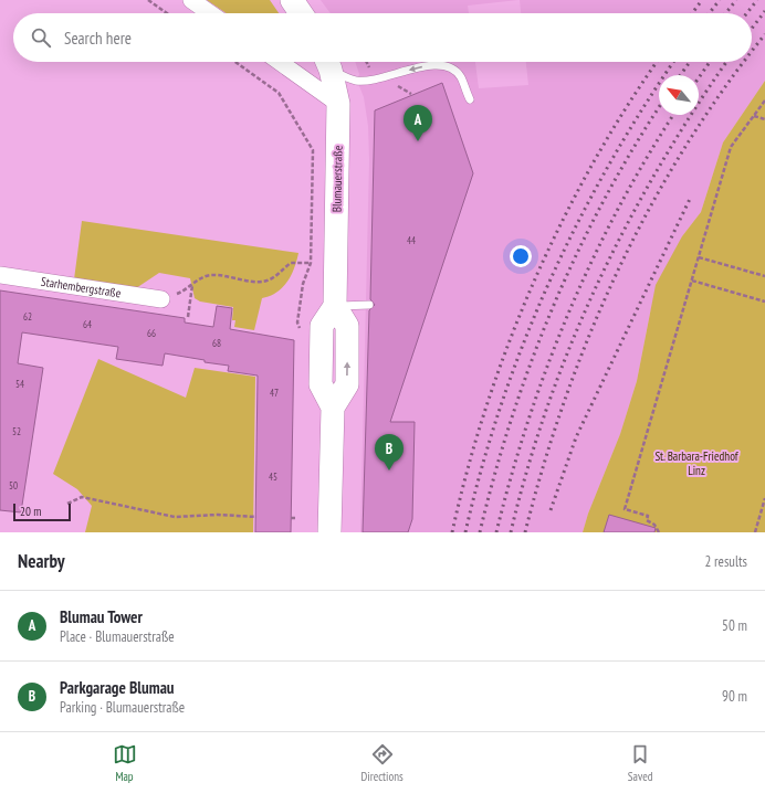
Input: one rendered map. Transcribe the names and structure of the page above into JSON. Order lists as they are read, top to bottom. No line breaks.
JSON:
{"streets":{"main road":["Blumauerstraße"],"street":["Starhembergstraße"]},"parks":["St. Barbara-Friedhof Linz"],"house_numbers":["44","62","64","66","68","54","47","52","45","50"],"scale_bar":"20 m","north":"top left","page":{"search":"Search here","pins":["A","B"],"scale":"20 m","heading":["Nearby","2 results"],"list":[{"mark":"A","name":"Blumau Tower","note":"Place · Blumauerstraße","value":"50 m"},{"mark":"B","name":"Parkgarage Blumau","note":"Parking · Blumauerstraße","value":"90 m"}],"nav":["Map","Directions","Saved"]}}
